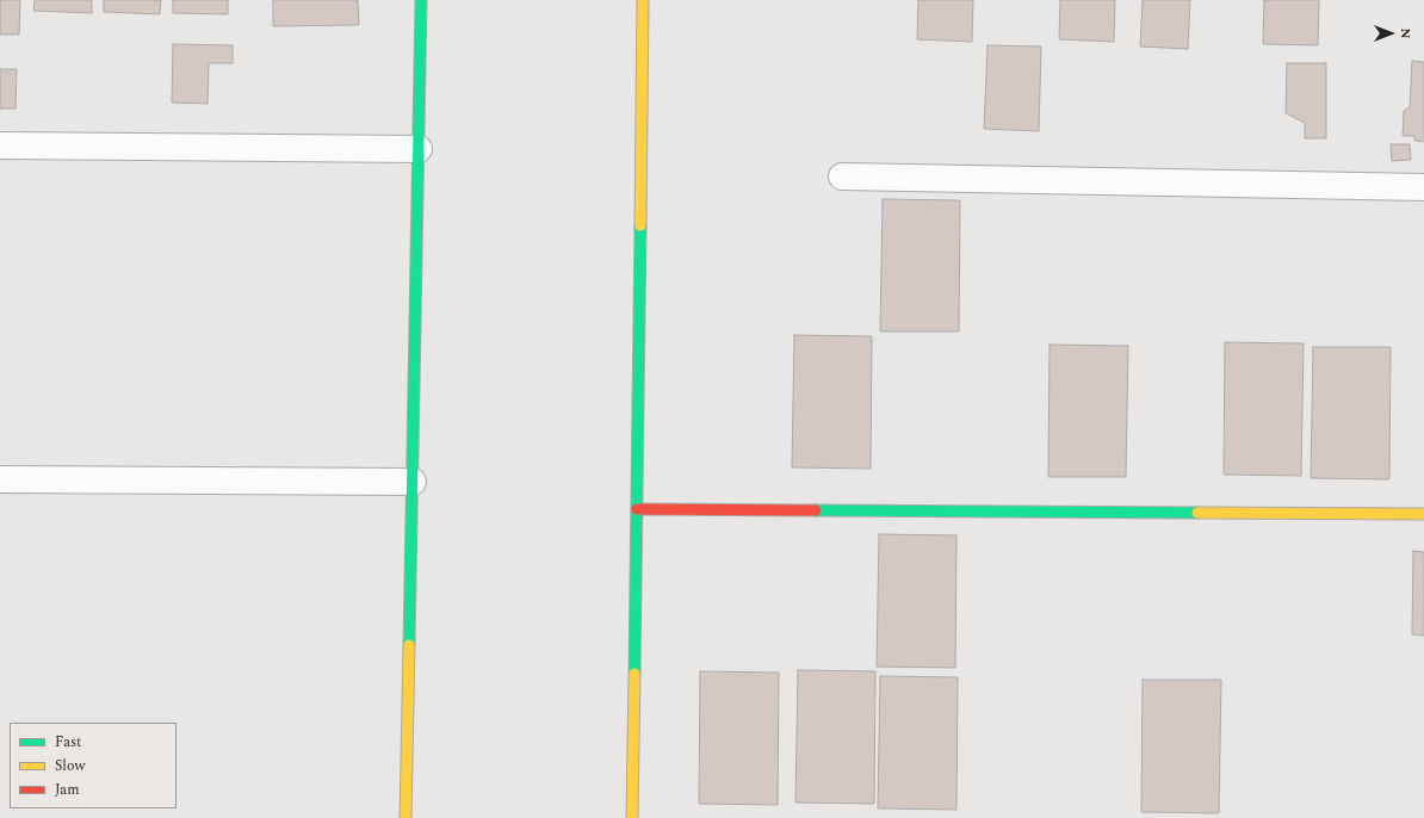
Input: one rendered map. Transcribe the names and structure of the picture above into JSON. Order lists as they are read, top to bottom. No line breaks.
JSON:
{"legend":["Fast","Slow","Jam"],"north":"right"}
